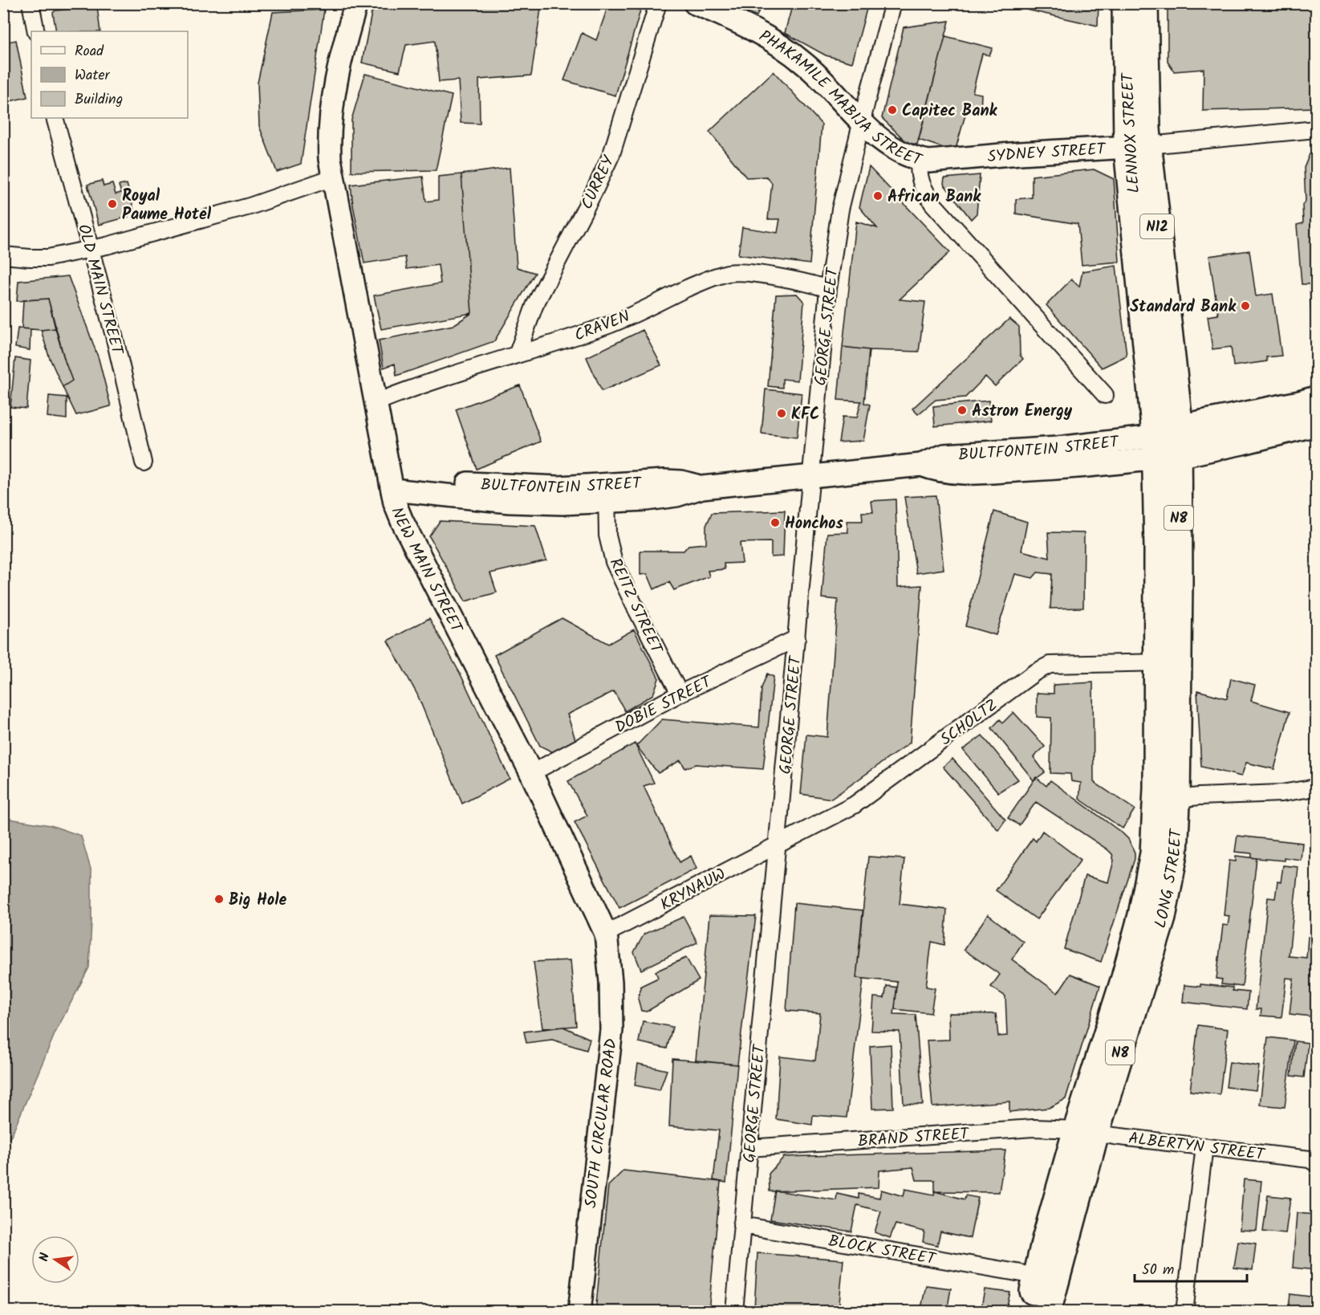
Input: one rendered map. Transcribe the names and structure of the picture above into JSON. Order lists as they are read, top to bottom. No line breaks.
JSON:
{"streets":{"highway":["LENNOX STREET","N12","N8","LONG STREET"],"street":["PHAKAMILE MABIJA STREET","SYDNEY STREET","CURREY","OLD MAIN STREET","CRAVEN","GEORGE STREET","BULTFONTEIN STREET","NEW MAIN STREET","REITZ STREET","DOBIE STREET","SCHOLTZ","KRYNAUW","SOUTH CIRCULAR ROAD","BRAND STREET","ALBERTYN STREET","BLOCK STREET"]},"crossings":[["PHAKAMILE MABIJA STREET","SYDNEY STREET"],["PHAKAMILE MABIJA STREET","GEORGE STREET"],["LENNOX STREET","SYDNEY STREET"],["LENNOX STREET","BULTFONTEIN STREET"],["LENNOX STREET","LONG STREET"],["CURREY","CRAVEN"],["CRAVEN","GEORGE STREET"],["CRAVEN","NEW MAIN STREET"],["GEORGE STREET","BULTFONTEIN STREET"],["GEORGE STREET","DOBIE STREET"],["GEORGE STREET","SCHOLTZ"],["GEORGE STREET","KRYNAUW"],["GEORGE STREET","BRAND STREET"],["GEORGE STREET","BLOCK STREET"],["BULTFONTEIN STREET","NEW MAIN STREET"],["BULTFONTEIN STREET","REITZ STREET"],["BULTFONTEIN STREET","LONG STREET"],["NEW MAIN STREET","DOBIE STREET"],["NEW MAIN STREET","KRYNAUW"],["NEW MAIN STREET","SOUTH CIRCULAR ROAD"],["REITZ STREET","DOBIE STREET"],["SCHOLTZ","LONG STREET"],["SCHOLTZ","KRYNAUW"],["LONG STREET","BRAND STREET"],["LONG STREET","ALBERTYN STREET"],["KRYNAUW","SOUTH CIRCULAR ROAD"],["BRAND STREET","ALBERTYN STREET"]],"places":["Capitec Bank","African Bank","Royal Paume Hotel","Standard Bank","Astron Energy","KFC","Honchos","Big Hole"],"legend":["Road","Water","Building"],"scale_bar":"50 m","north":"left"}
